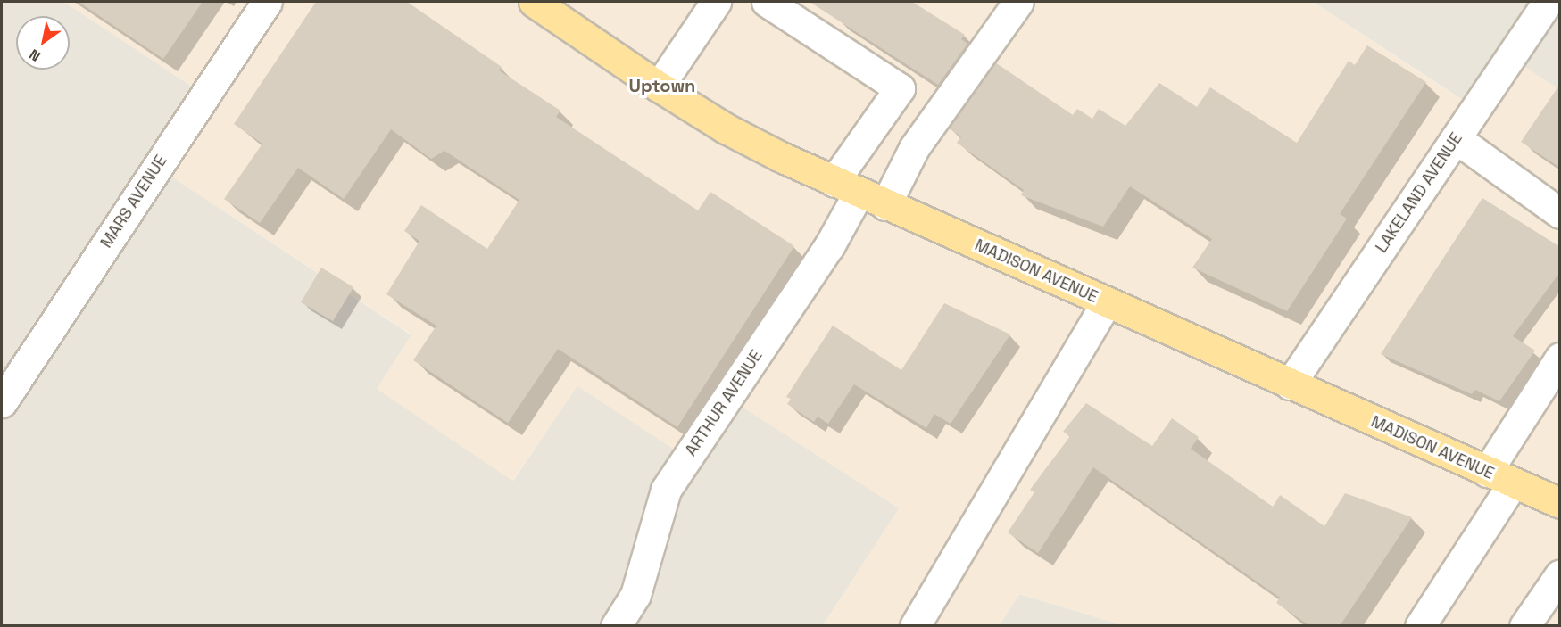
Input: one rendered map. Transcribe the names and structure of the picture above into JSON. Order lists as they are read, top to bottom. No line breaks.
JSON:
{"streets":{"main road":["MADISON AVENUE"],"street":["LAKELAND AVENUE","MARS AVENUE","ARTHUR AVENUE"]},"crossings":[["LAKELAND AVENUE","MADISON AVENUE"],["MADISON AVENUE","ARTHUR AVENUE"]],"districts":["Uptown"],"north":"bottom left"}
